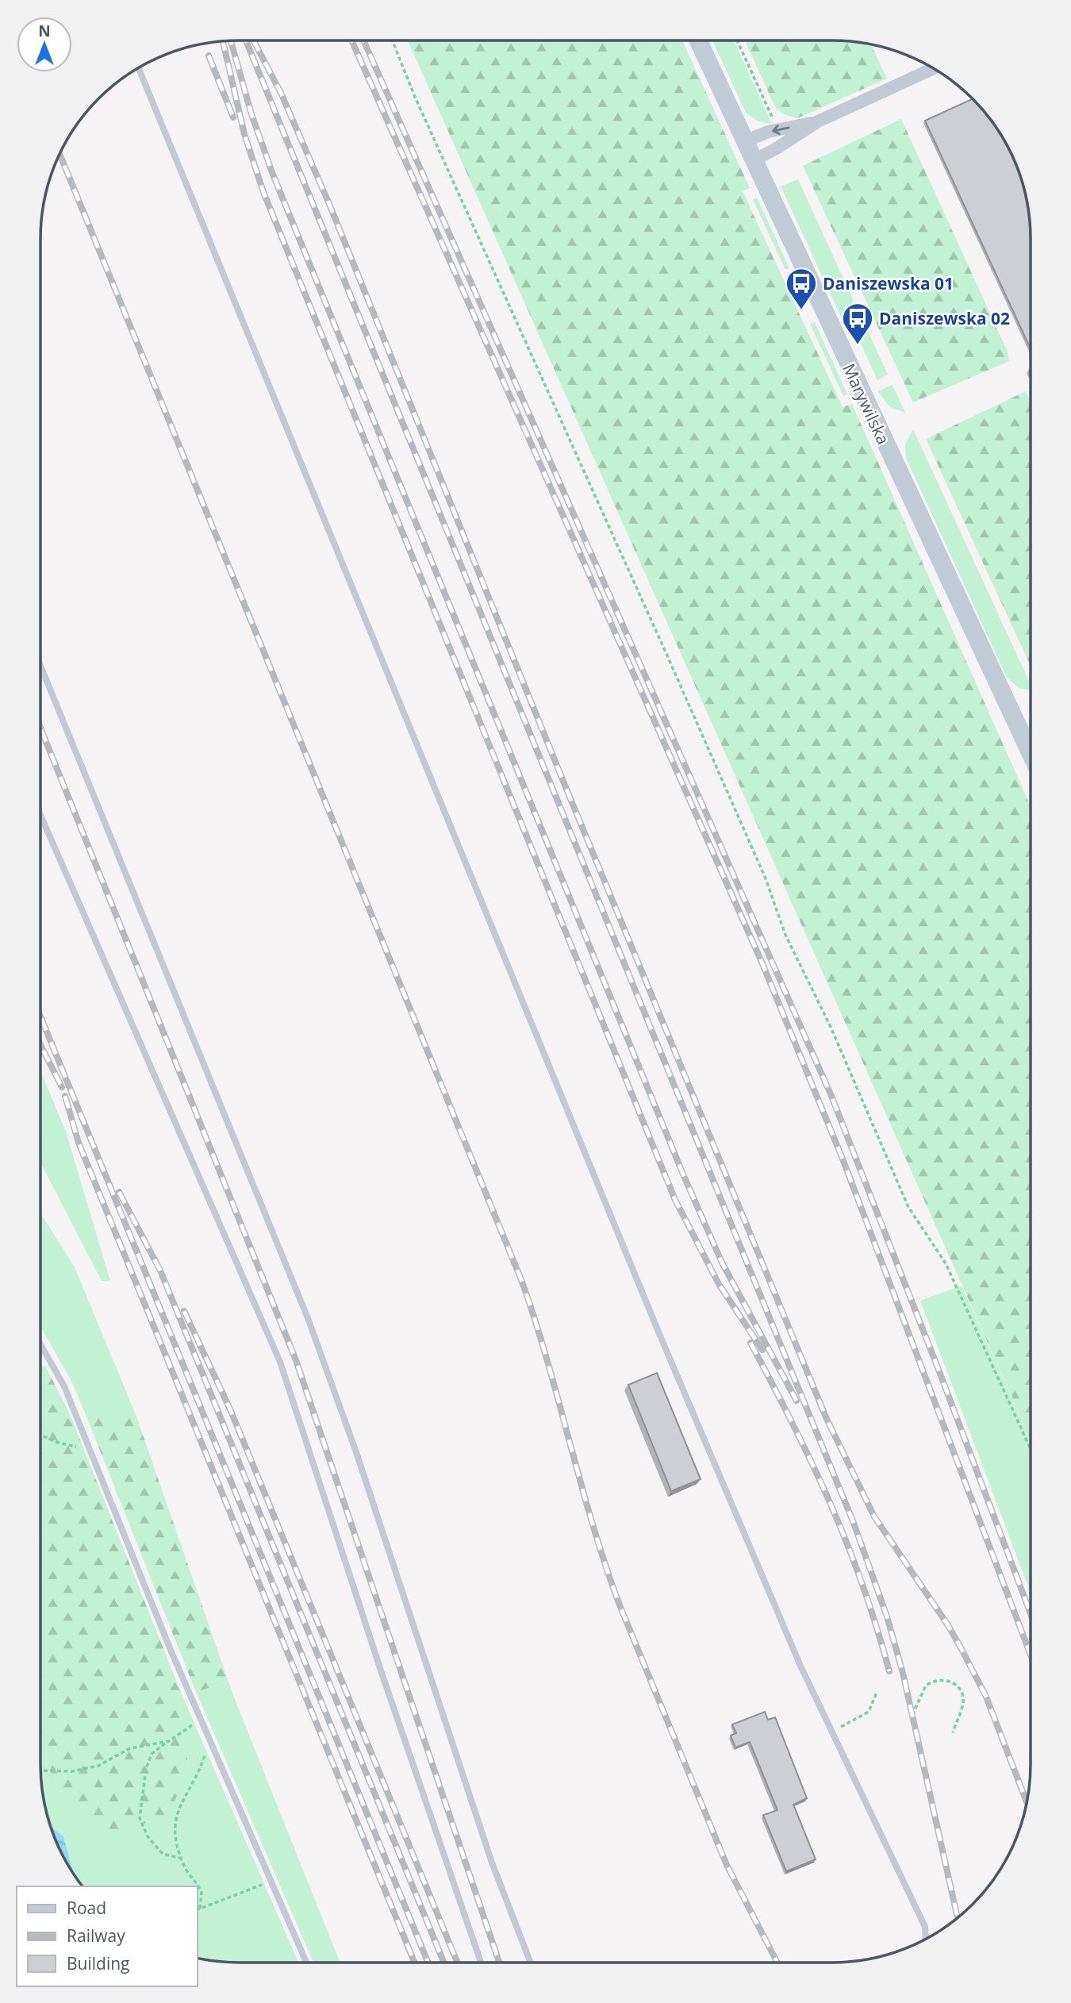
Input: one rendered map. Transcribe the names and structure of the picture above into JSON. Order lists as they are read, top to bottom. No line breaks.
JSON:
{"streets":{"main road":["Marywilska"]},"places":{"bus stop":["Daniszewska 01","Daniszewska 02"]},"legend":["Road","Railway","Building"],"north":"top"}
